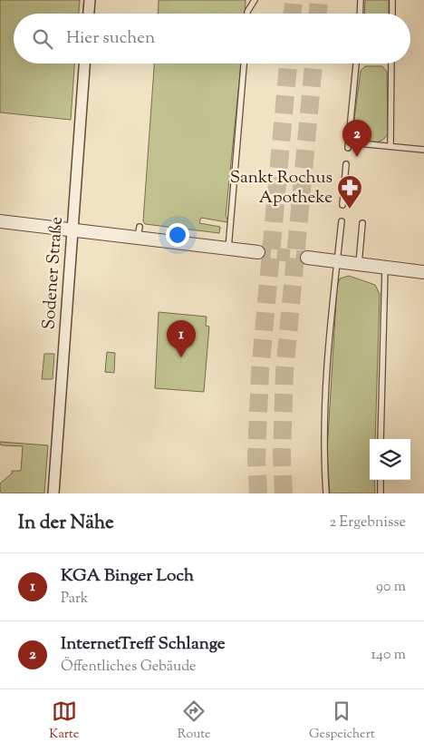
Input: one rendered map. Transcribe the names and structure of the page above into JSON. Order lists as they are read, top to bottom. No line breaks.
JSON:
{"streets":{"street":["Sodener Straße"]},"places":{"pharmacy":["Sankt Rochus Apotheke"]},"page":{"search":"Hier suchen","pins":["2","1"],"heading":["In der Nähe","2 Ergebnisse"],"list":[{"mark":"1","name":"KGA Binger Loch","note":"Park","value":"90 m"},{"mark":"2","name":"InternetTreff Schlange","note":"Öffentliches Gebäude","value":"140 m"}],"nav":["Karte","Route","Gespeichert"]}}
